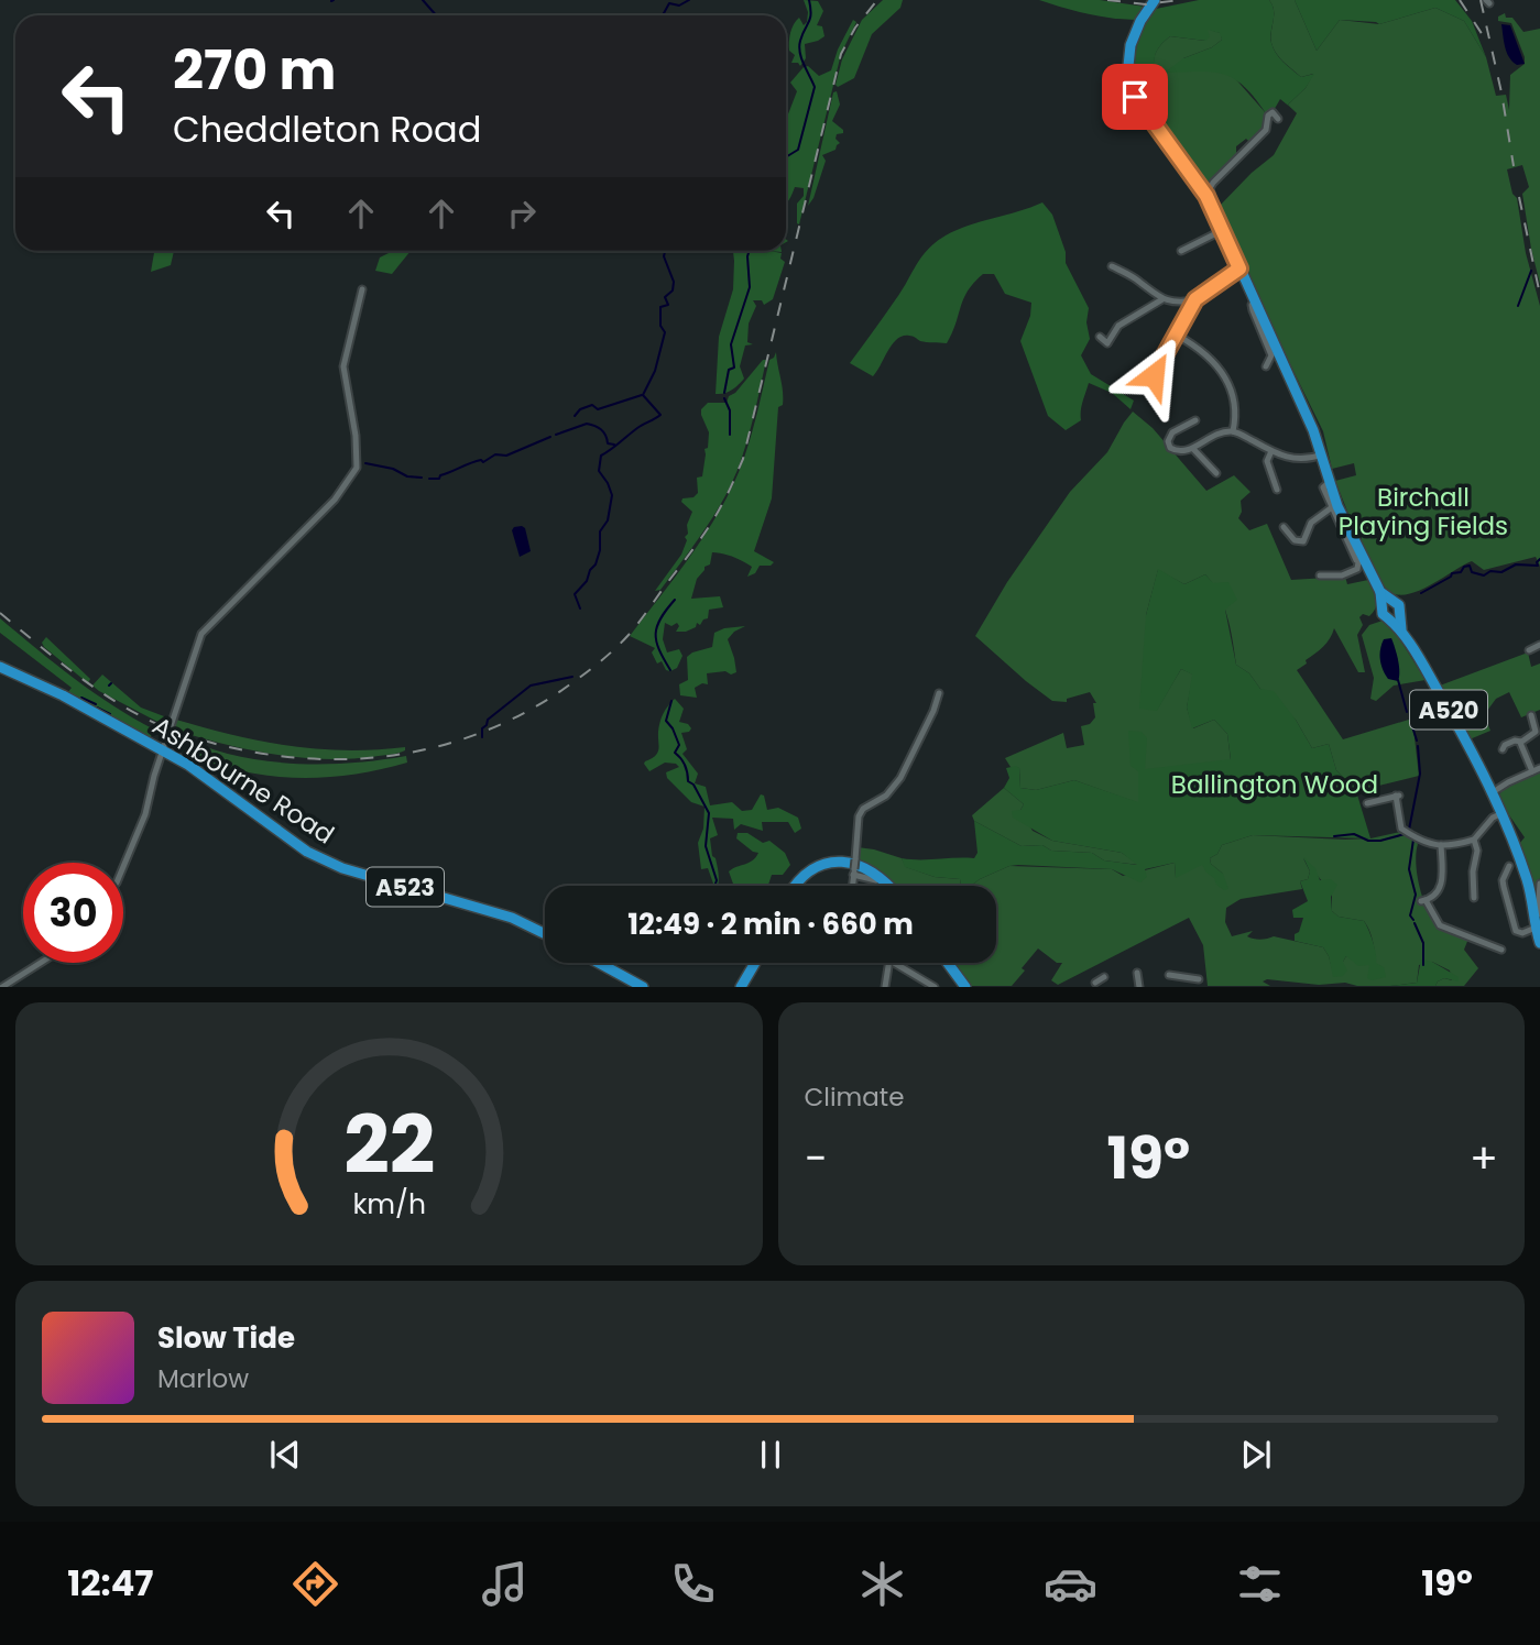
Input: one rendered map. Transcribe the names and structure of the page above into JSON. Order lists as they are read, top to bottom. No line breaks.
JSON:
{"streets":{"highway":["A520","Ashbourne Road","A523"]},"parks":["Birchall Playing Fields","Ballington Wood"],"page":{"turn":["270 m","Cheddleton Road"],"limit":"30","trip":"12:49 · 2 min · 660 m","tile":"Climate","heat":["−","19°","+"],"song":["Slow Tide","Marlow"],"tabs":["12:47","19°"],"gauge":["22","km/h"]}}
